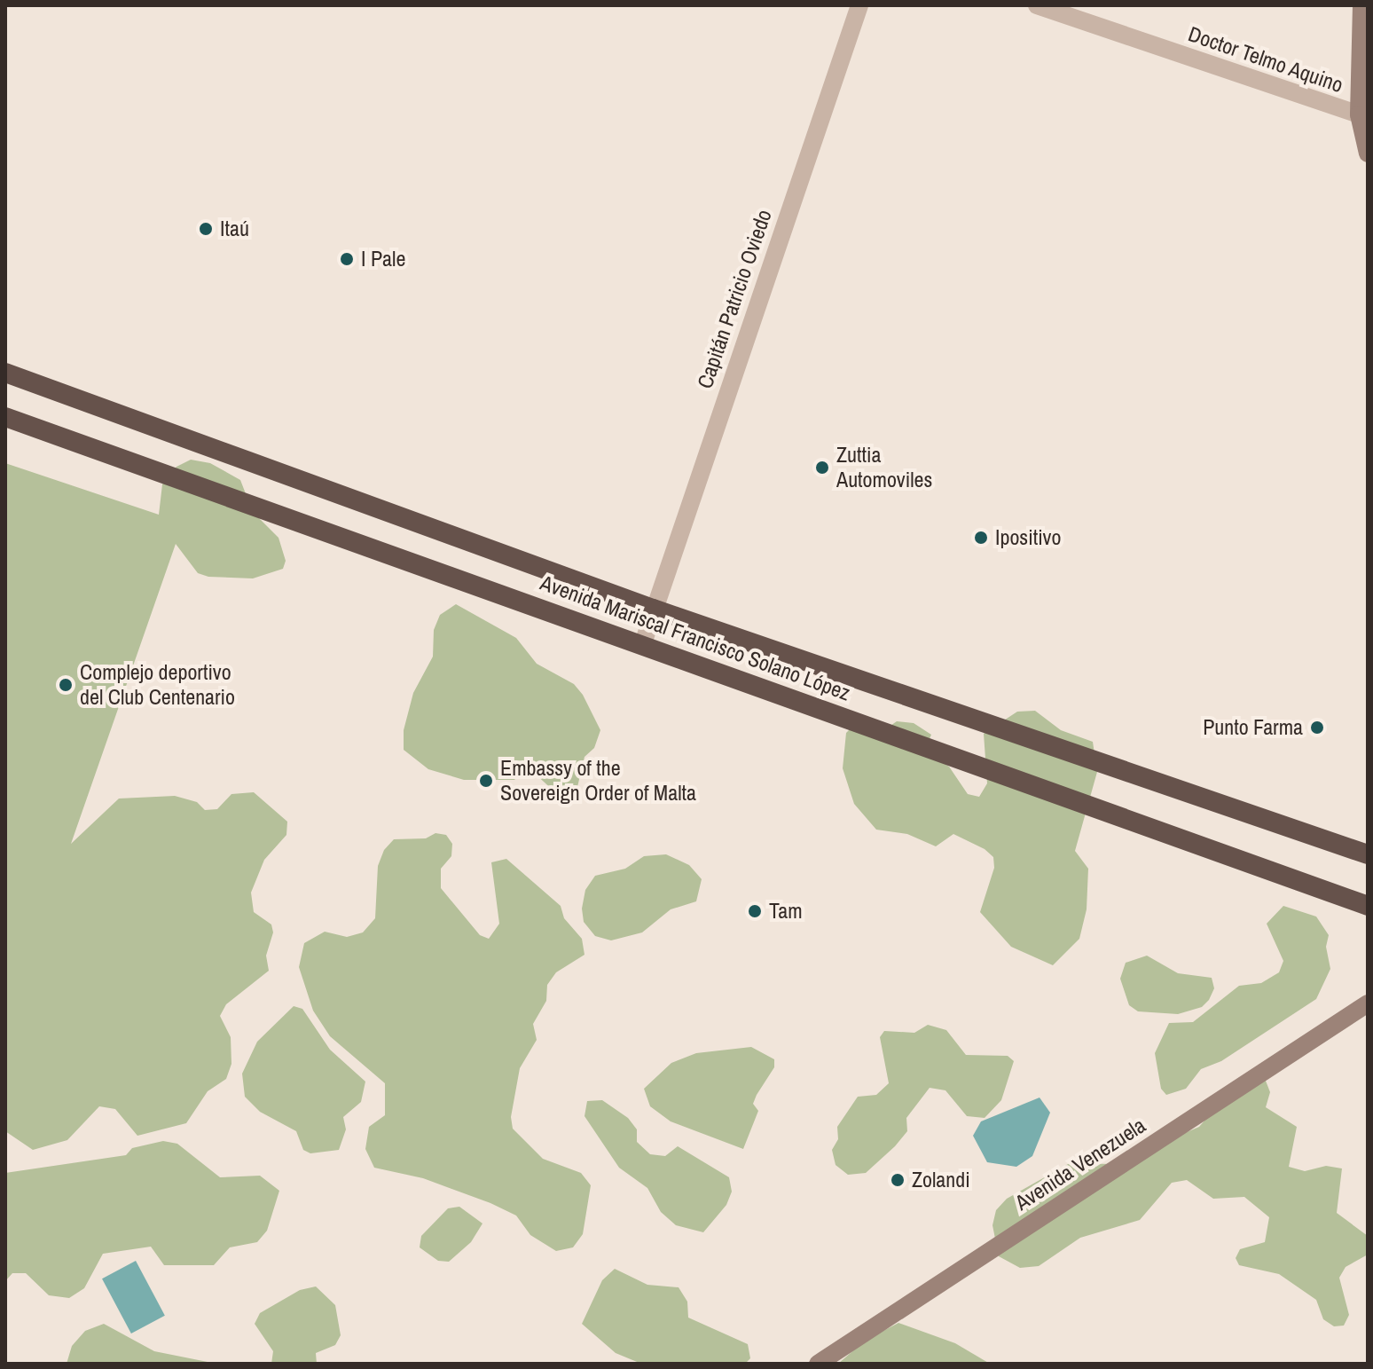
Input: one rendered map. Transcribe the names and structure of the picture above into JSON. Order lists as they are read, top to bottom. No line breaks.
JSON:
{"streets":{"highway":["Avenida Mariscal Francisco Solano López"],"main road":["Avenida Venezuela"],"street":["Doctor Telmo Aquino","Capitán Patricio Oviedo"]},"crossings":[["Capitán Patricio Oviedo","Avenida Mariscal Francisco Solano López"]],"places":["Itaú","I Pale","Zuttia Automoviles","Ipositivo","Complejo deportivo del Club Centenario","Punto Farma","Embassy of the Sovereign Order of Malta","Tam","Zolandi"]}
